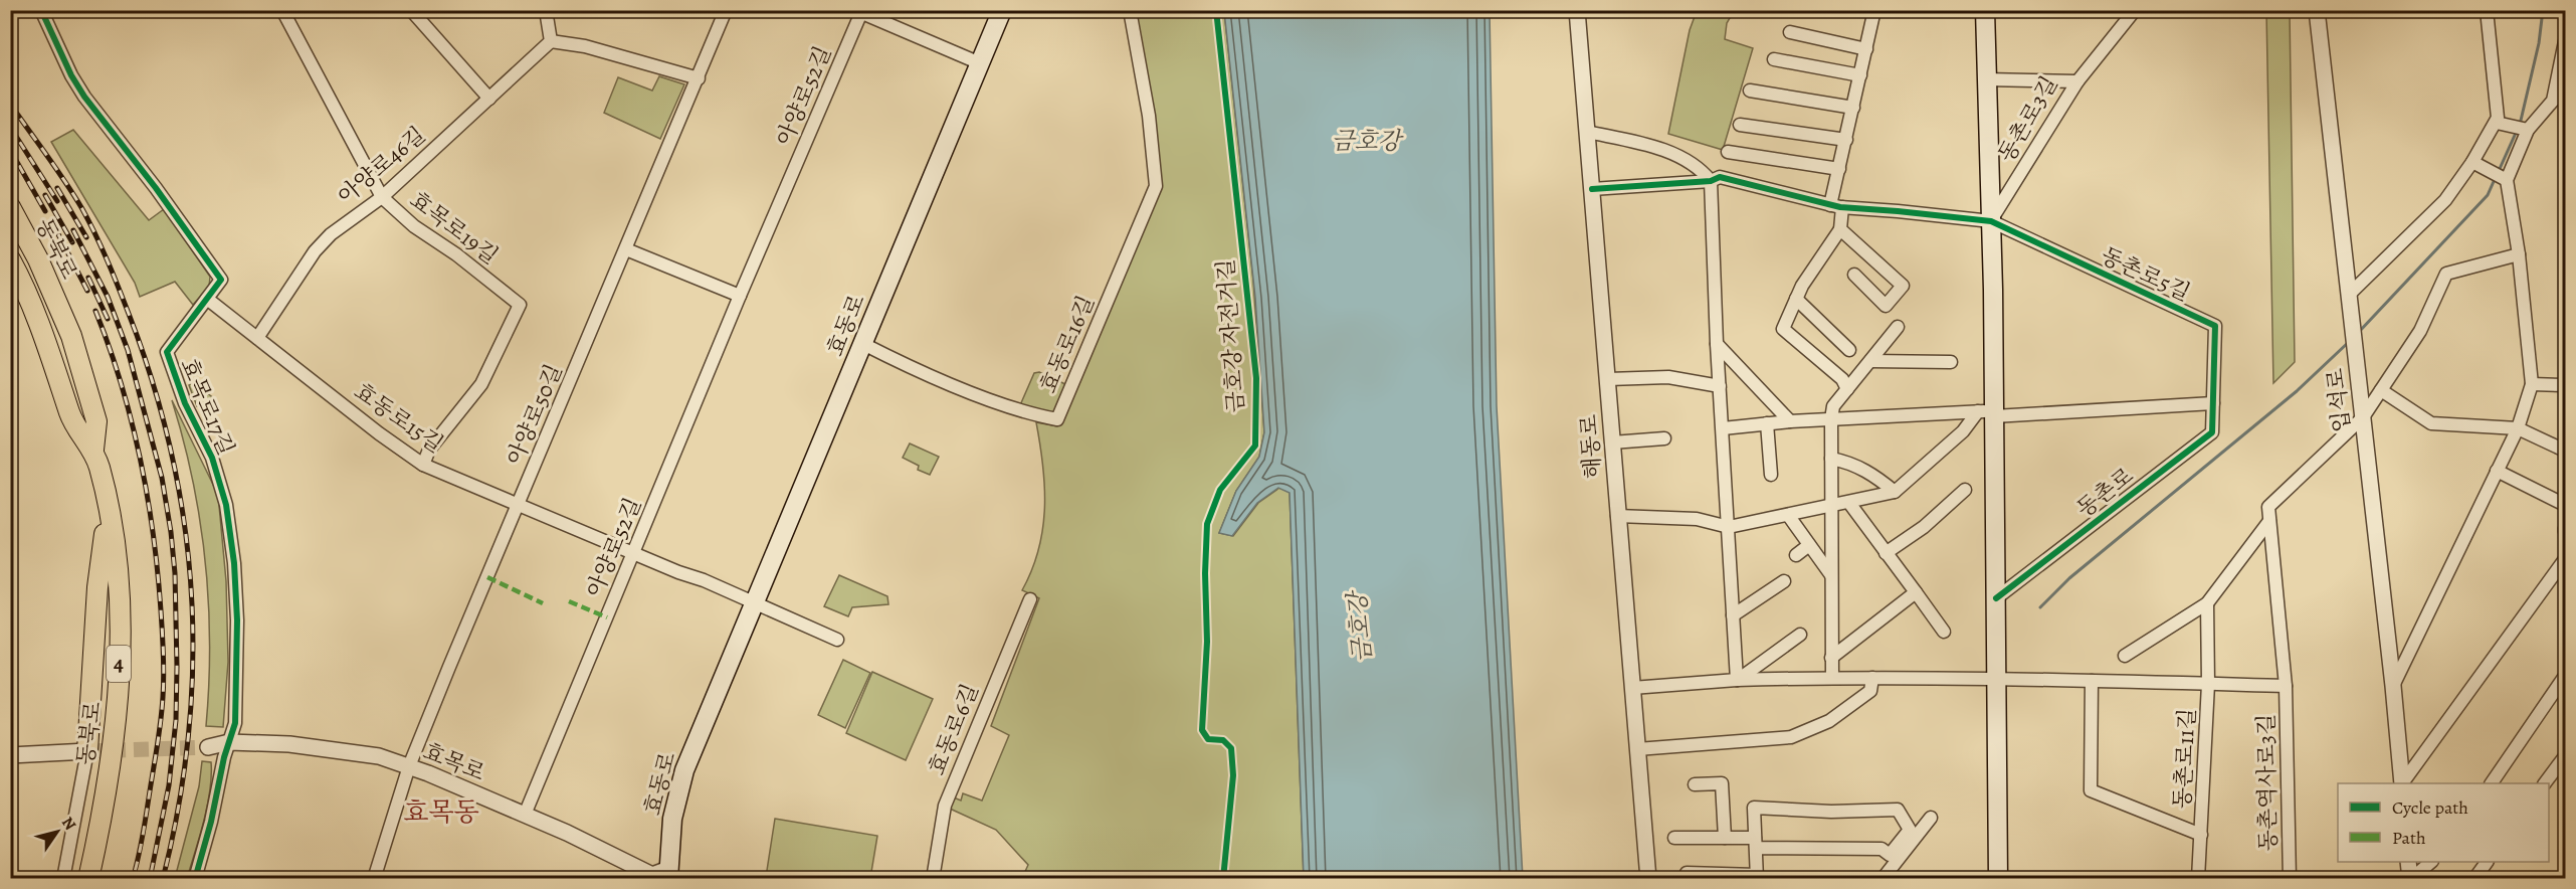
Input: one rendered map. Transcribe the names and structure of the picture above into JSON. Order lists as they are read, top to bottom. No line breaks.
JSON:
{"streets":{"main road":["동북로","효동로","4"],"street":["아양로52길","동촌로3길","아양로46길","효목로19길","동촌로5길","효동로16길","입석로","효목로17길","아양로50길","효동로15길","해동로","동촌로","효동로6길","동촌로11길","효목로","동촌역사로3길"],"cycle path":["금호강 자전거길"]},"crossings":[["아양로52길","효동로15길"],["아양로52길","효목로"],["동촌로3길","동촌로5길"],["아양로46길","효목로19길"],["아양로46길","효동로15길"],["효목로19길","효동로15길"],["동촌로5길","동촌로"],["효동로","효동로16길"],["효동로","효동로15길"],["효동로","효목로"],["입석로","동촌역사로3길"],["효목로17길","효동로15길"],["효목로17길","효목로"],["아양로50길","효동로15길"],["아양로50길","효목로"],["해동로","동촌로11길"],["동촌로11길","동촌역사로3길"]],"districts":["효목동"],"water":["금호강"],"legend":["Cycle path","Path"],"north":"top right"}
